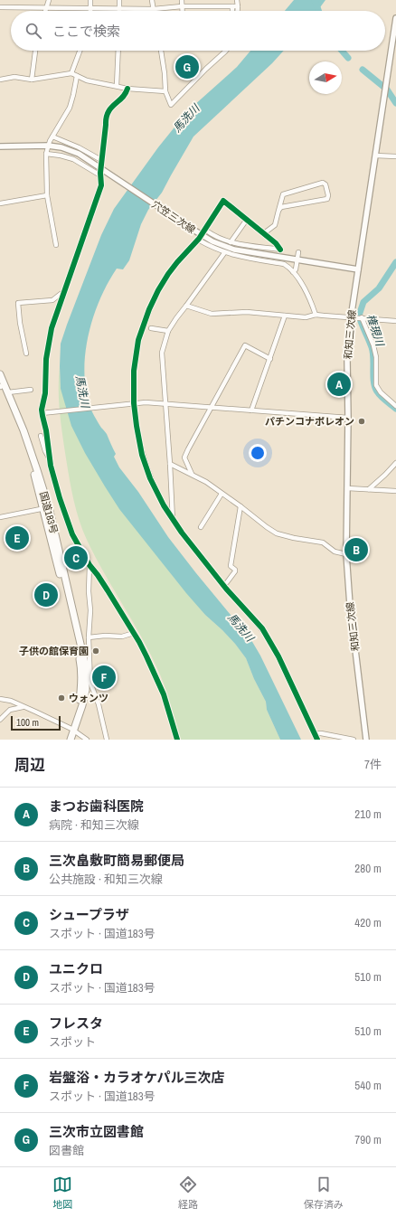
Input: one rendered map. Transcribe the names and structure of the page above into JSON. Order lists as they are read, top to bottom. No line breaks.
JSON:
{"streets":{"highway":["国道183号"],"main road":["穴笠三次線","和知三次線"]},"crossings":[["穴笠三次線","和知三次線"]],"water":["馬洗川","権現川"],"places":["パチンコナポレオン","子供の館保育園","ウォンツ"],"scale_bar":"100 m","north":"right","page":{"search":"ここで検索","pins":["G","A","E","B","C","D","F"],"scale":"100 m","heading":["周辺","7件"],"list":[{"mark":"A","name":"まつお歯科医院","note":"病院 · 和知三次線","value":"210 m"},{"mark":"B","name":"三次畠敷町簡易郵便局","note":"公共施設 · 和知三次線","value":"280 m"},{"mark":"C","name":"シュープラザ","note":"スポット · 国道183号","value":"420 m"},{"mark":"D","name":"ユニクロ","note":"スポット · 国道183号","value":"510 m"},{"mark":"E","name":"フレスタ","note":"スポット","value":"510 m"},{"mark":"F","name":"岩盤浴・カラオケパル三次店","note":"スポット · 国道183号","value":"540 m"},{"mark":"G","name":"三次市立図書館","note":"図書館","value":"790 m"}],"nav":["地図","経路","保存済み"]}}
